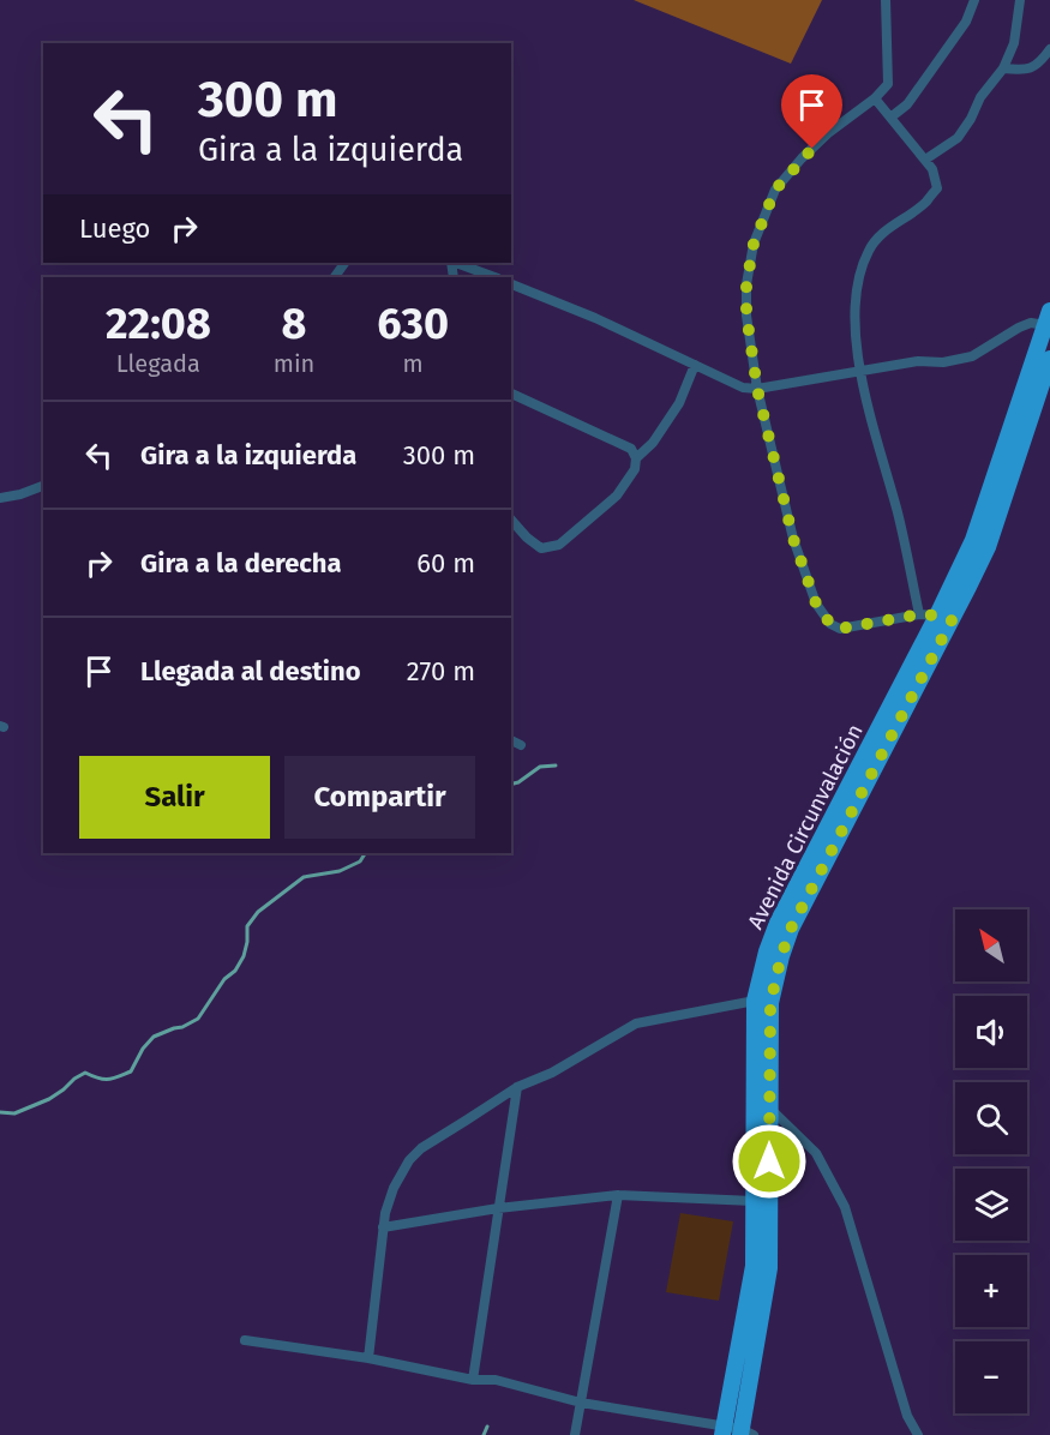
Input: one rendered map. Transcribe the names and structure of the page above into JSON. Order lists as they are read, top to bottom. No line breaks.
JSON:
{"streets":{"main road":["Avenida Circunvalación"]},"north":"top left","page":{"turn":["300 m","Gira a la izquierda"],"then":"Luego","eta":["22:08","Llegada","8","min","630","m"],"list":[{"name":"Gira a la izquierda","value":"300 m"},{"name":"Gira a la derecha","value":"60 m"},{"name":"Llegada al destino","value":"270 m"}],"buttons":["Salir","Compartir"],"map_buttons":["+","−"]}}
